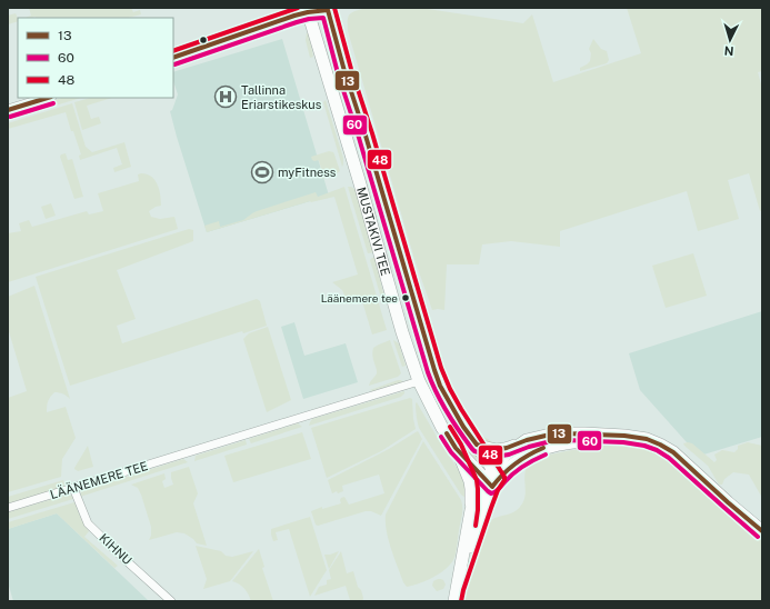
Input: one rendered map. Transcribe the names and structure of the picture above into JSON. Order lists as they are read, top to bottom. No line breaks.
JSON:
{"streets":{"main road":["MUSTAKIVI TEE"],"street":["LÄÄNEMERE TEE","KIHNU"]},"crossings":[["MUSTAKIVI TEE","LÄÄNEMERE TEE"],["LÄÄNEMERE TEE","KIHNU"]],"places":{"hospital":["Tallinna Eriarstikeskus"],"sports":["myFitness"],"other":["Läänemere tee"]},"lines":["transit line 48","transit line 13","transit line 60"],"legend":["13","60","48"],"north":"bottom"}
